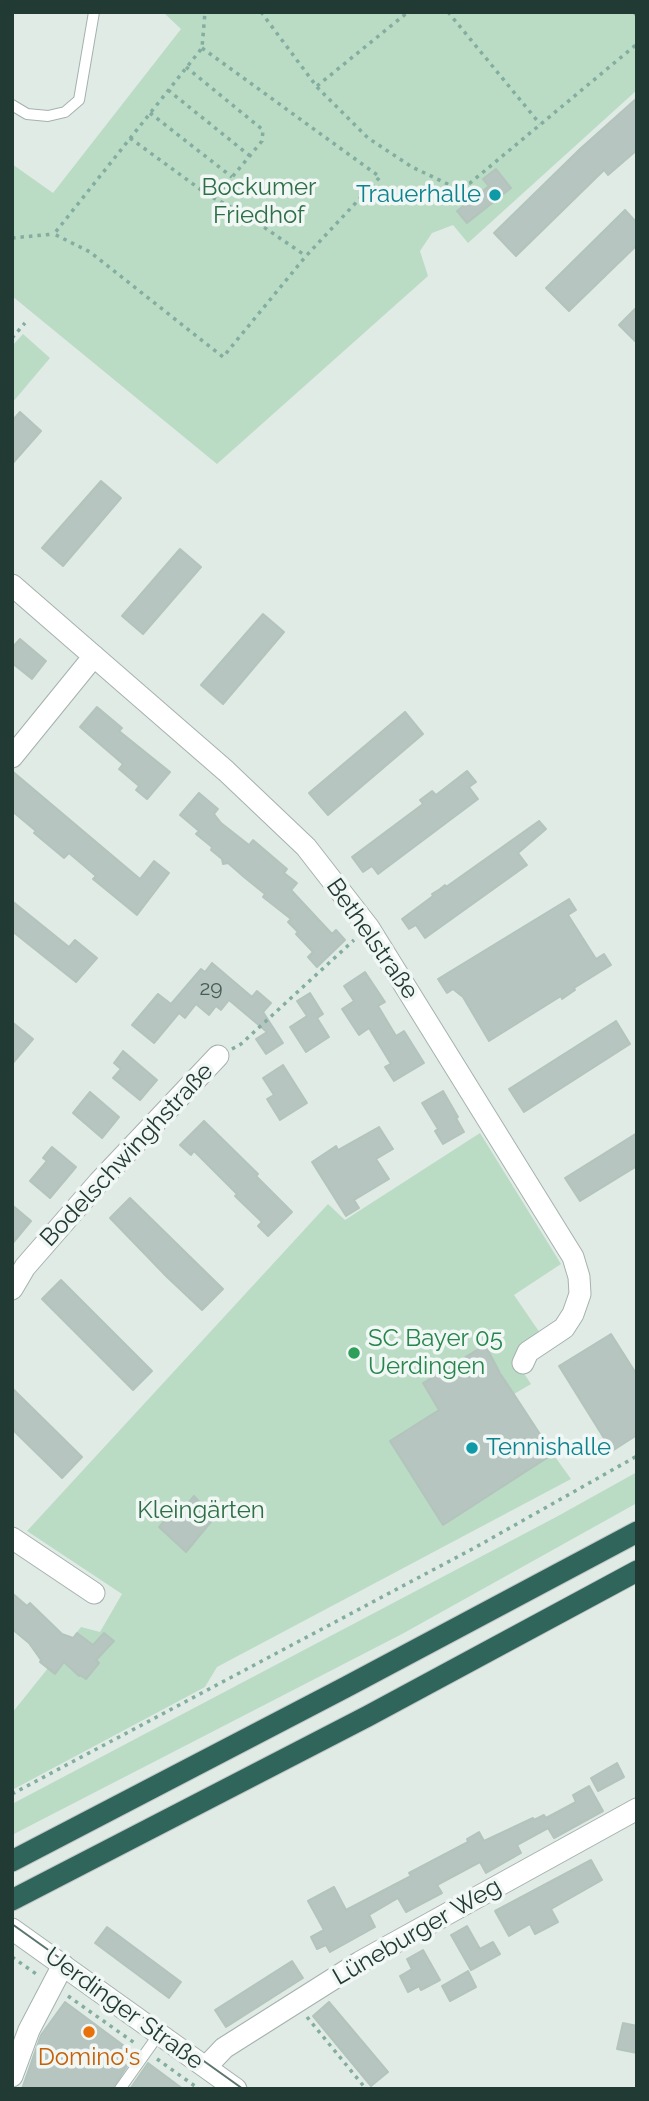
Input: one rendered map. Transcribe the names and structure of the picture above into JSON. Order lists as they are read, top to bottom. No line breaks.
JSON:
{"streets":{"street":["Bethelstraße","Bodelschwinghstraße","Lüneburger Weg","Uerdinger Straße"]},"crossings":[["Lüneburger Weg","Uerdinger Straße"]],"parks":["Bockumer Friedhof","Kleingärten"],"places":["Trauerhalle","SC Bayer 05 Uerdingen","Tennishalle","Domino's"],"house_numbers":["29"]}
